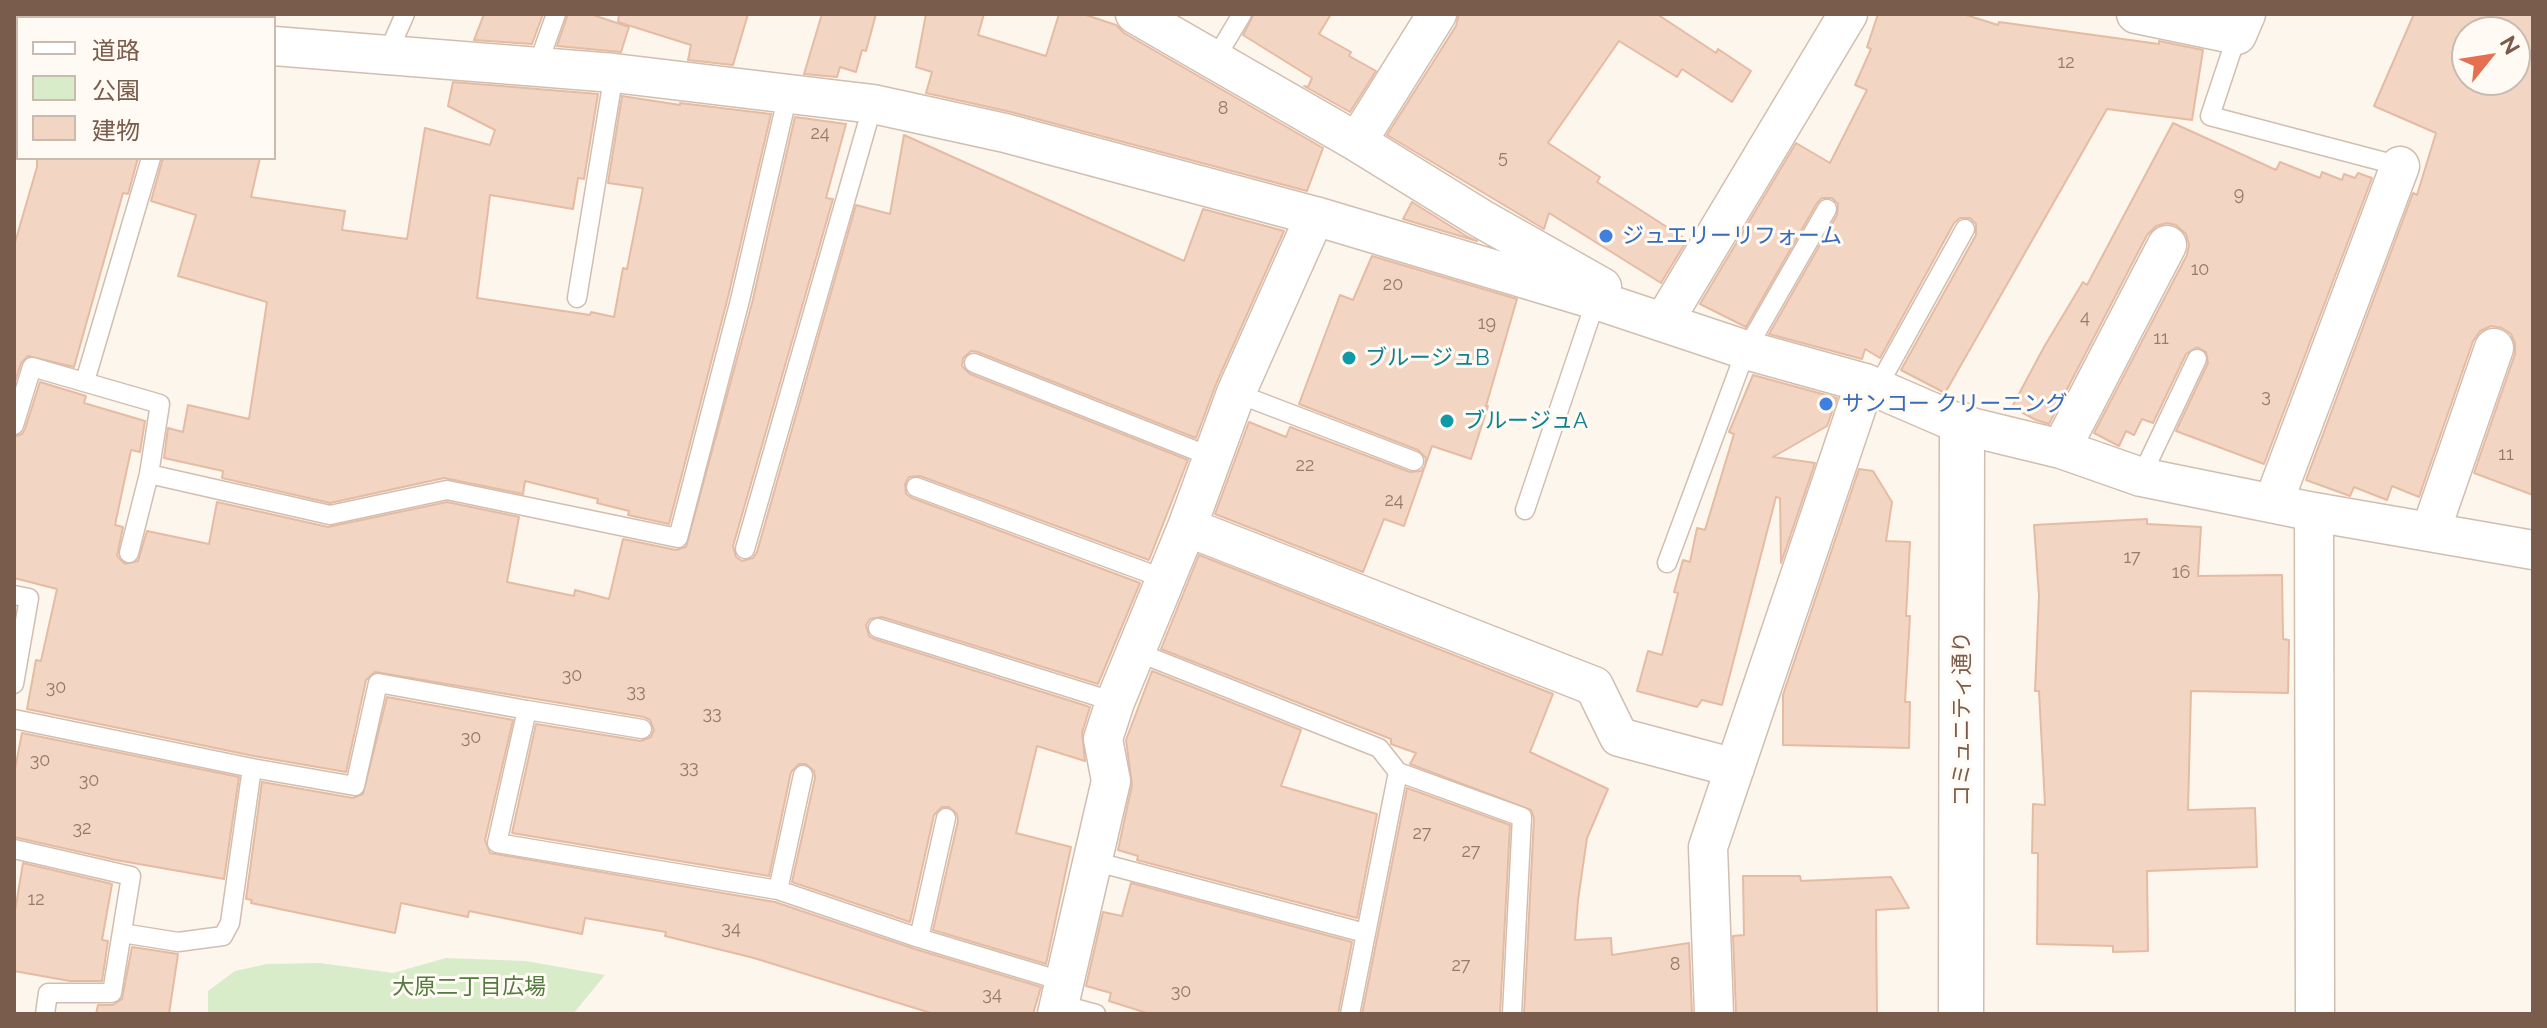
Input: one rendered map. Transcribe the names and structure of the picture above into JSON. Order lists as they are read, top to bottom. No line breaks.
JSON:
{"streets":{"street":["コミュニティ通り"]},"parks":["大原二丁目広場"],"places":["ジュエリーリフォーム","ブルージュB","サンコー クリーニング","ブルージュA"],"house_numbers":["12","8","24","5","9","10","20","4","19","11","3","11","22","24","17","16","30","30","33","33","30","30","33","30","32","27","27","12","34","8","27","30","34"],"legend":["道路","公園","建物"],"north":"top right"}
